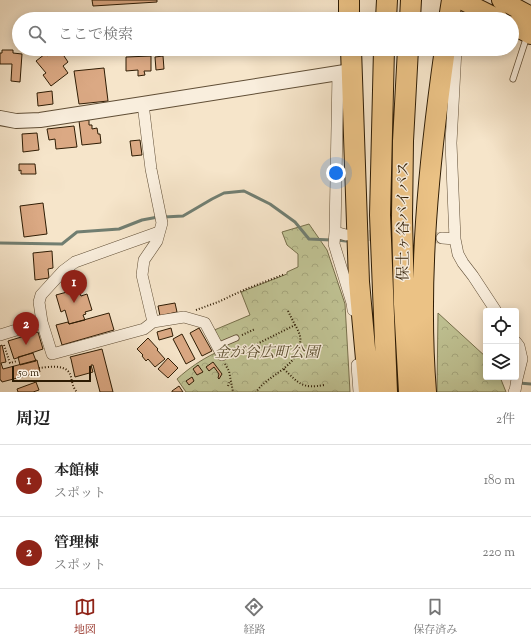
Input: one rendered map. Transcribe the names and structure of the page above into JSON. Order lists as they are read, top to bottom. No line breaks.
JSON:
{"streets":{"highway":["保土ヶ谷バイパス"]},"parks":["金が谷広町公園"],"scale_bar":"50 m","page":{"search":"ここで検索","pins":["1","2"],"scale":"50 m","heading":["周辺","2件"],"list":[{"mark":"1","name":"本館棟","note":"スポット","value":"180 m"},{"mark":"2","name":"管理棟","note":"スポット","value":"220 m"}],"nav":["地図","経路","保存済み"]}}
